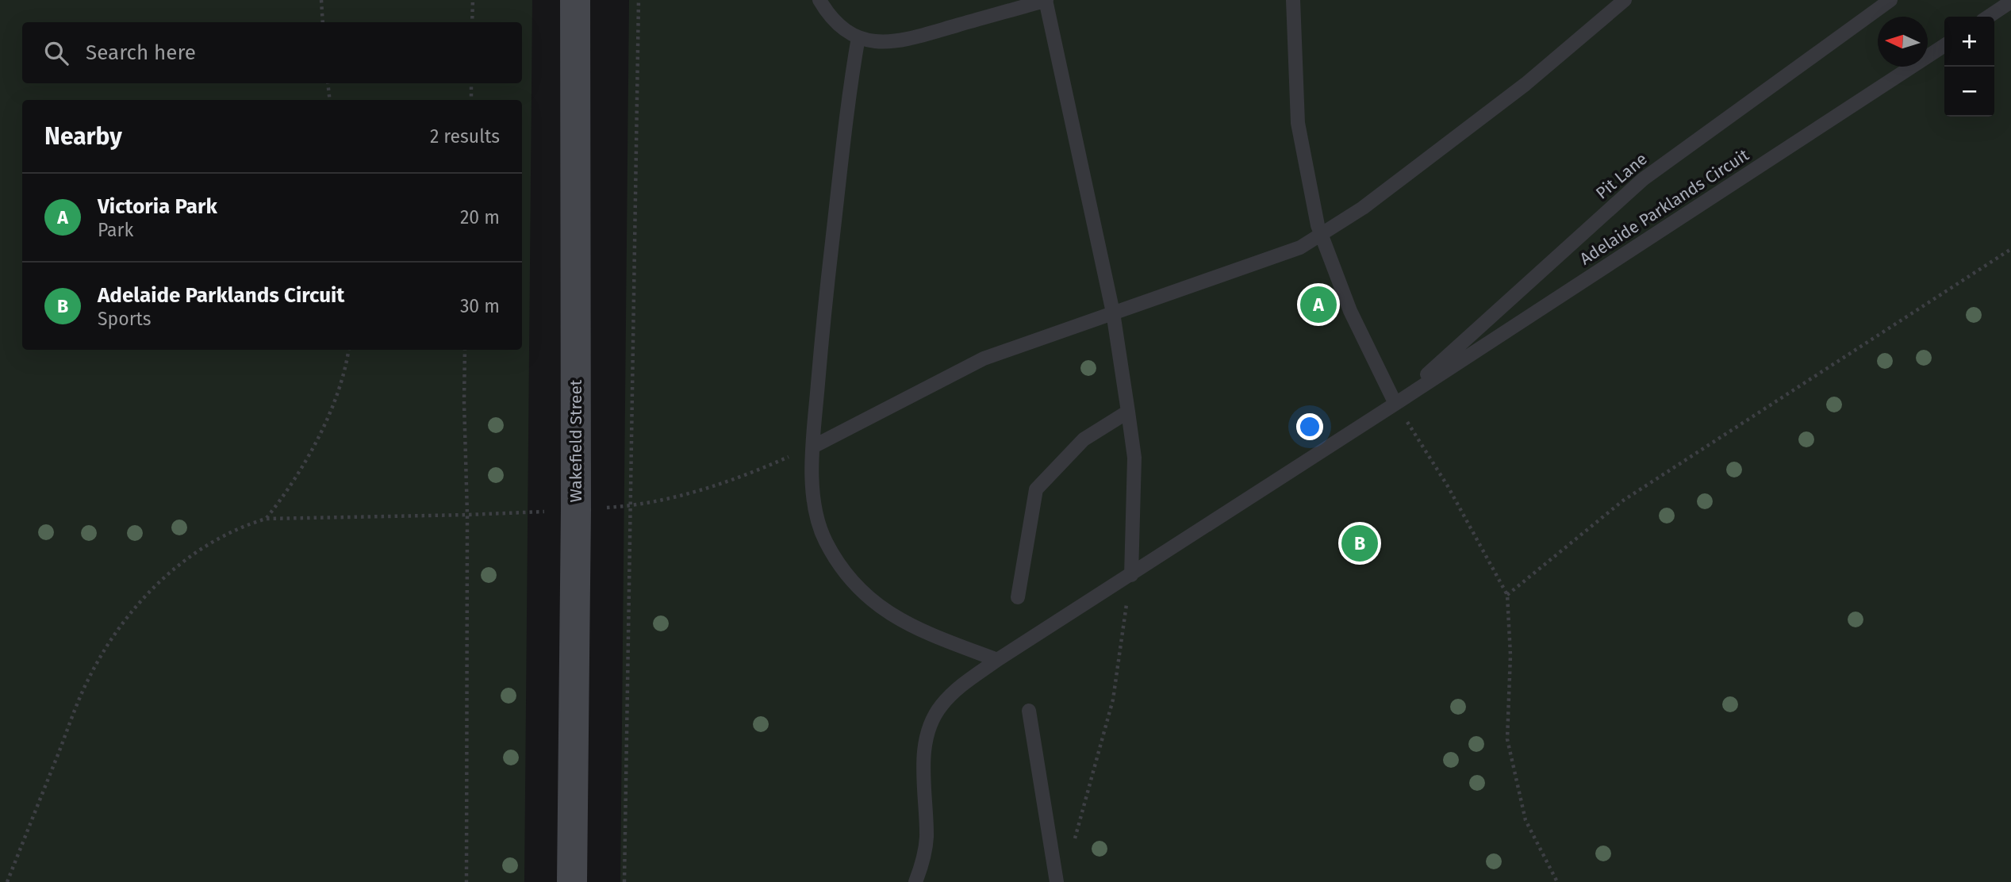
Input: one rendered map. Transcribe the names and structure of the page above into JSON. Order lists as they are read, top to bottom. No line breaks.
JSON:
{"streets":{"main road":["Wakefield Street"],"lane":["Pit Lane","Adelaide Parklands Circuit"]},"crossings":[["Pit Lane","Adelaide Parklands Circuit"]],"north":"left","page":{"map_buttons":["+","−"],"search":"Search here","heading":["Nearby","2 results"],"list":[{"mark":"A","name":"Victoria Park","note":"Park","value":"20 m"},{"mark":"B","name":"Adelaide Parklands Circuit","note":"Sports","value":"30 m"}],"pins":["A","B"]}}
